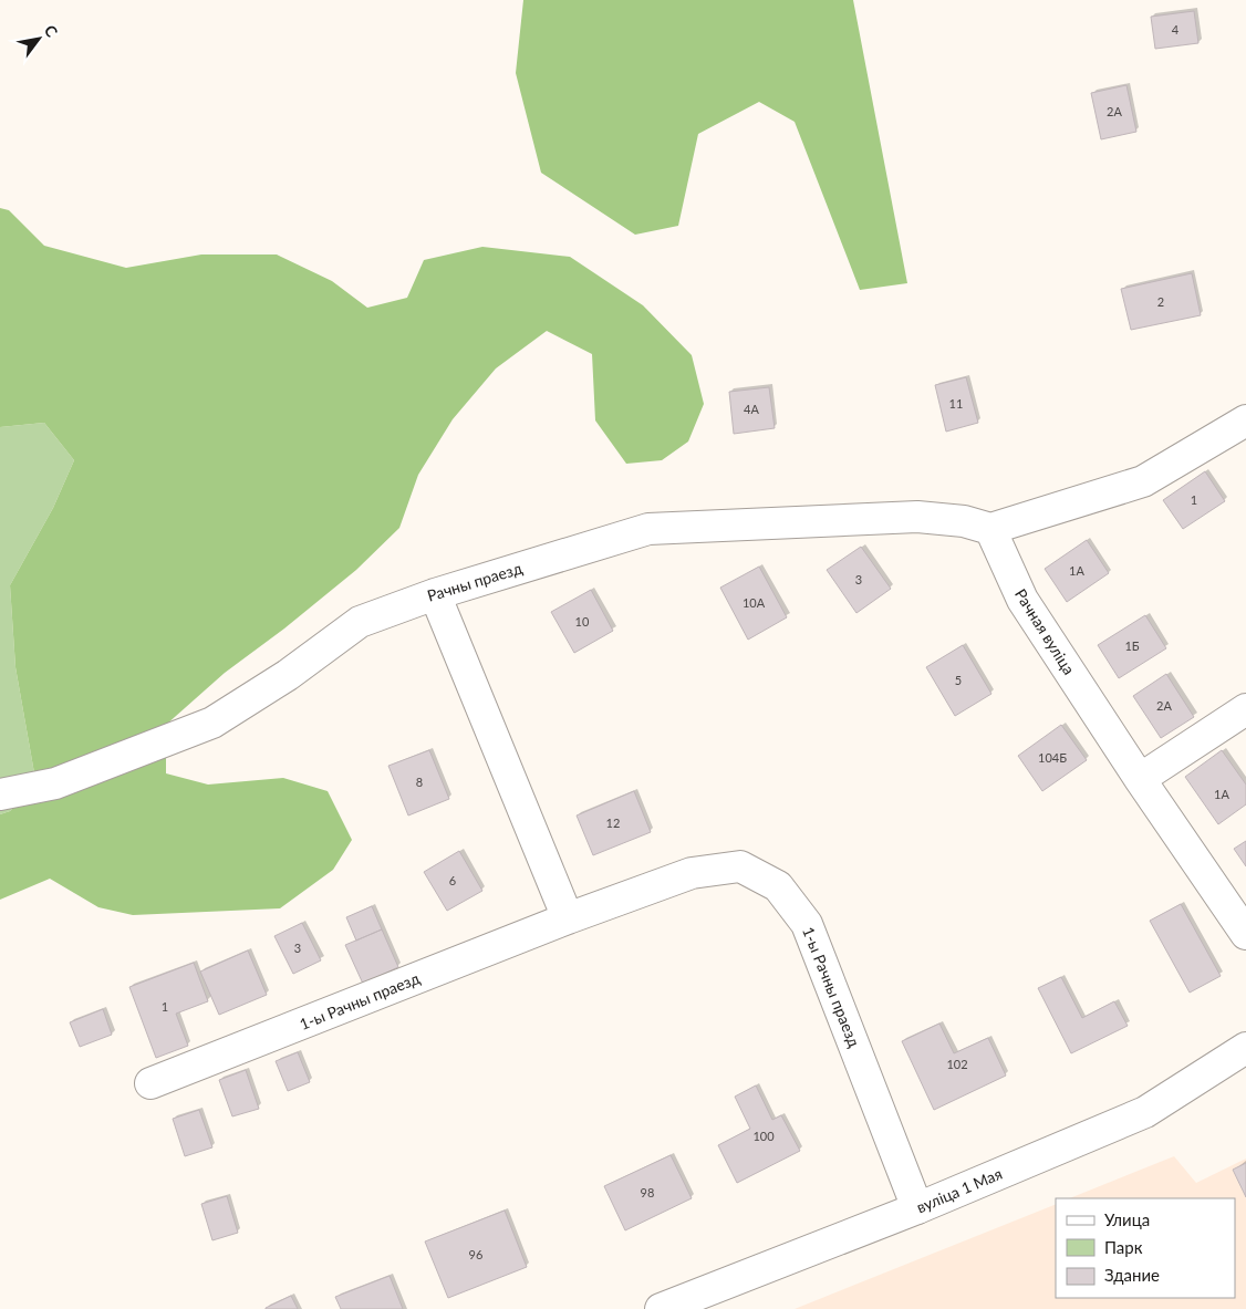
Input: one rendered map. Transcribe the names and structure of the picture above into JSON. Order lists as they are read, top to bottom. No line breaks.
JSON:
{"streets":{"street":["Рачны праезд","Рачная вуліца","1-ы Рачны праезд","вуліца 1 Мая"]},"crossings":[["Рачны праезд","Рачная вуліца"],["1-ы Рачны праезд","вуліца 1 Мая"]],"house_numbers":["4","2А","2","11","4А","1","1А","3","10А","10","1Б","5","2А","104Б","8","1А","12","6","3","1","102","100","98","96"],"legend":["Улица","Парк","Здание"],"north":"top right"}
